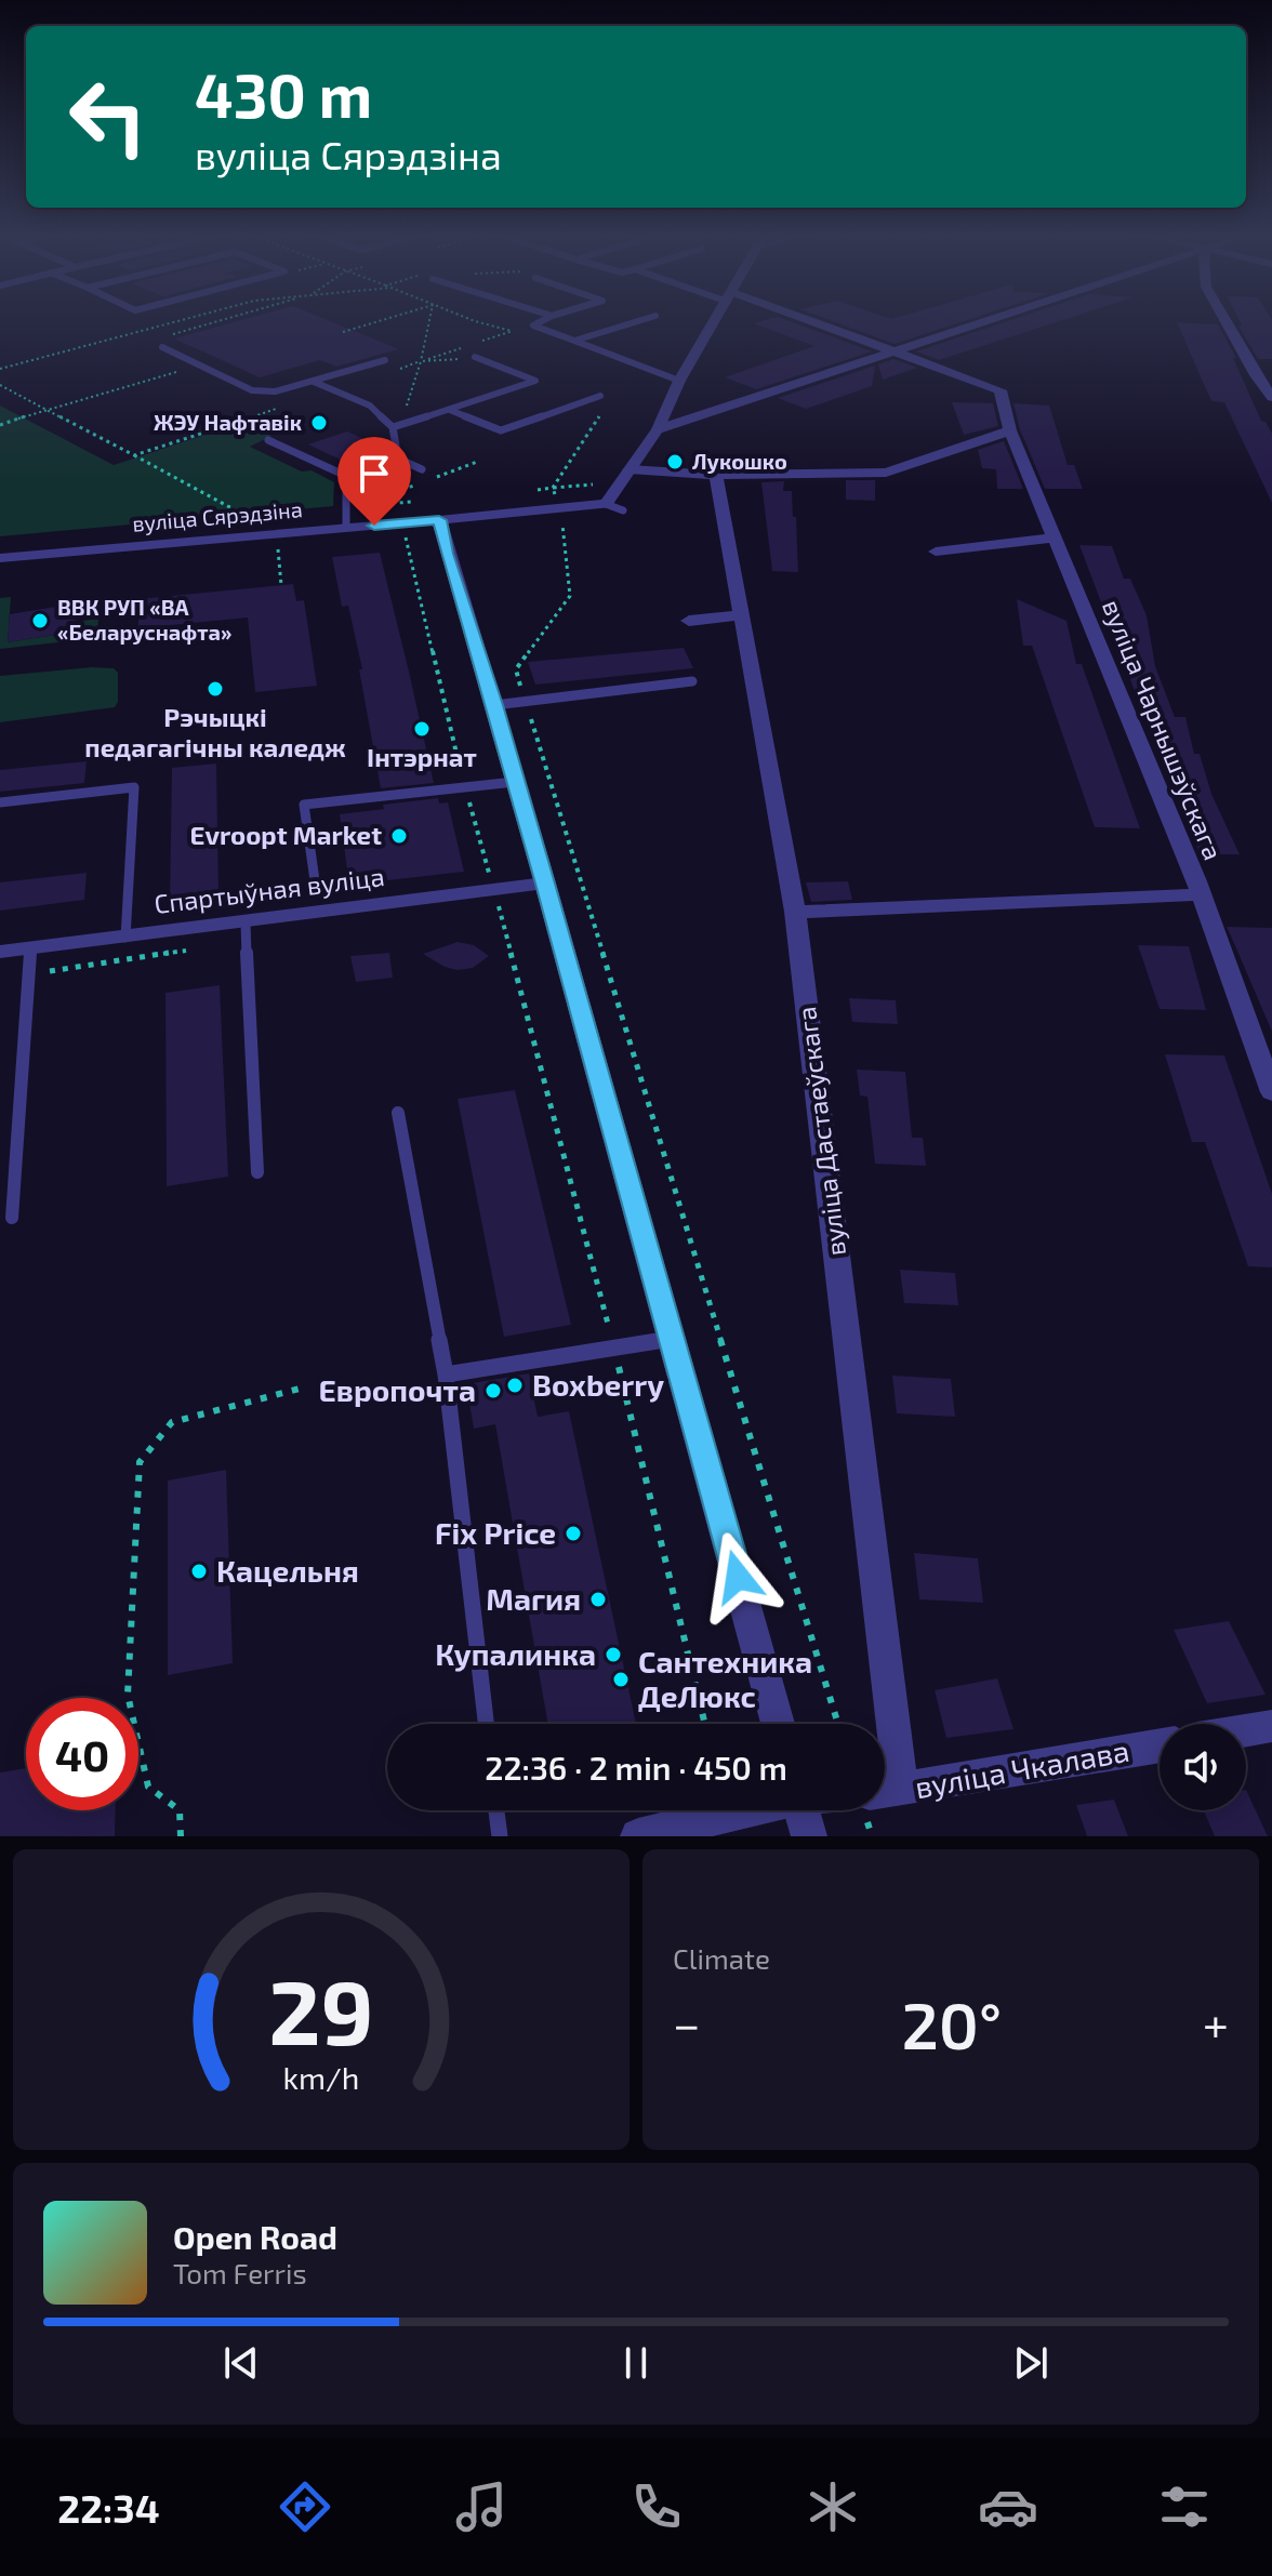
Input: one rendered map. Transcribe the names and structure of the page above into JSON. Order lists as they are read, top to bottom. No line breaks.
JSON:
{"streets":{"street":["вуліца Сярэдзіна","вуліца Чарнышэўскага","Спартыўная вуліца","вуліца Дастаеўскага","вуліца Чкалава"]},"crossings":[["вуліца Дастаеўскага","вуліца Чкалава"]],"places":["ЖЭУ Нафтавік","Лукошко","ВВК РУП «ВА «Беларуснафта»","Рэчыцкі педагагічны каледж","Інтэрнат","Evroopt Market","Boxberry","Европочта","Fix Price","Кацельня","Магия","Купалинка","Сантехника ДеЛюкс"],"page":{"turn":["430 m","вуліца Сярэдзіна"],"limit":"40","trip":"22:36 · 2 min · 450 m","tile":"Climate","heat":["−","20°","+"],"song":["Open Road","Tom Ferris"],"tabs":"22:34","gauge":["29","km/h"]}}
